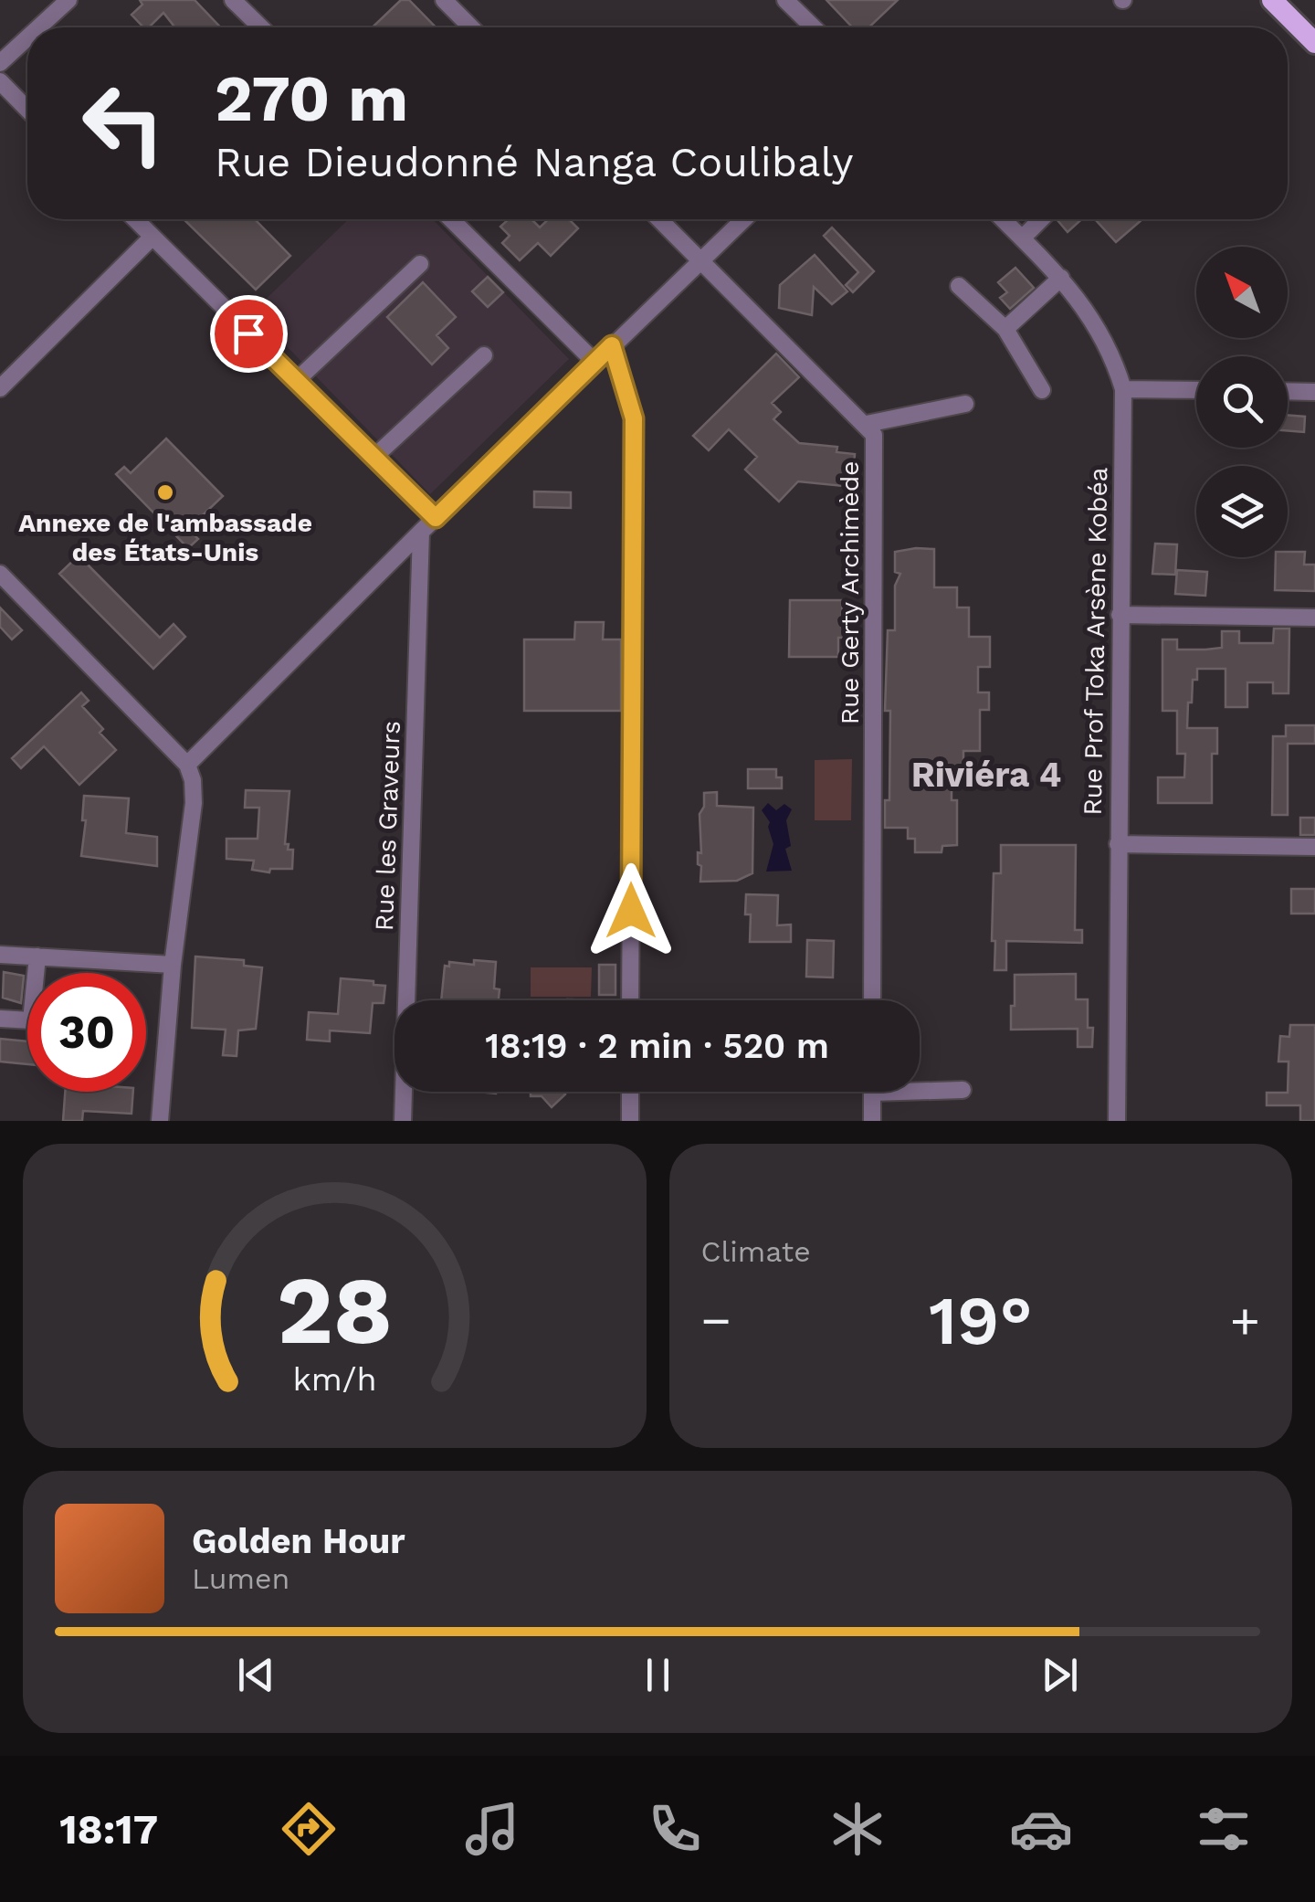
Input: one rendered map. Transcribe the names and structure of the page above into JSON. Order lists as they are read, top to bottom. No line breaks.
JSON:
{"streets":{"street":["Rue Gerty Archimède","Rue Prof Toka Arsène Kobéa","Rue les Graveurs"]},"districts":["Riviéra 4"],"places":["Annexe de l'ambassade des États-Unis"],"north":"top left","page":{"turn":["270 m","Rue Dieudonné Nanga Coulibaly"],"limit":"30","trip":"18:19 · 2 min · 520 m","tile":"Climate","heat":["−","19°","+"],"song":["Golden Hour","Lumen"],"tabs":"18:17","gauge":["28","km/h"]}}
